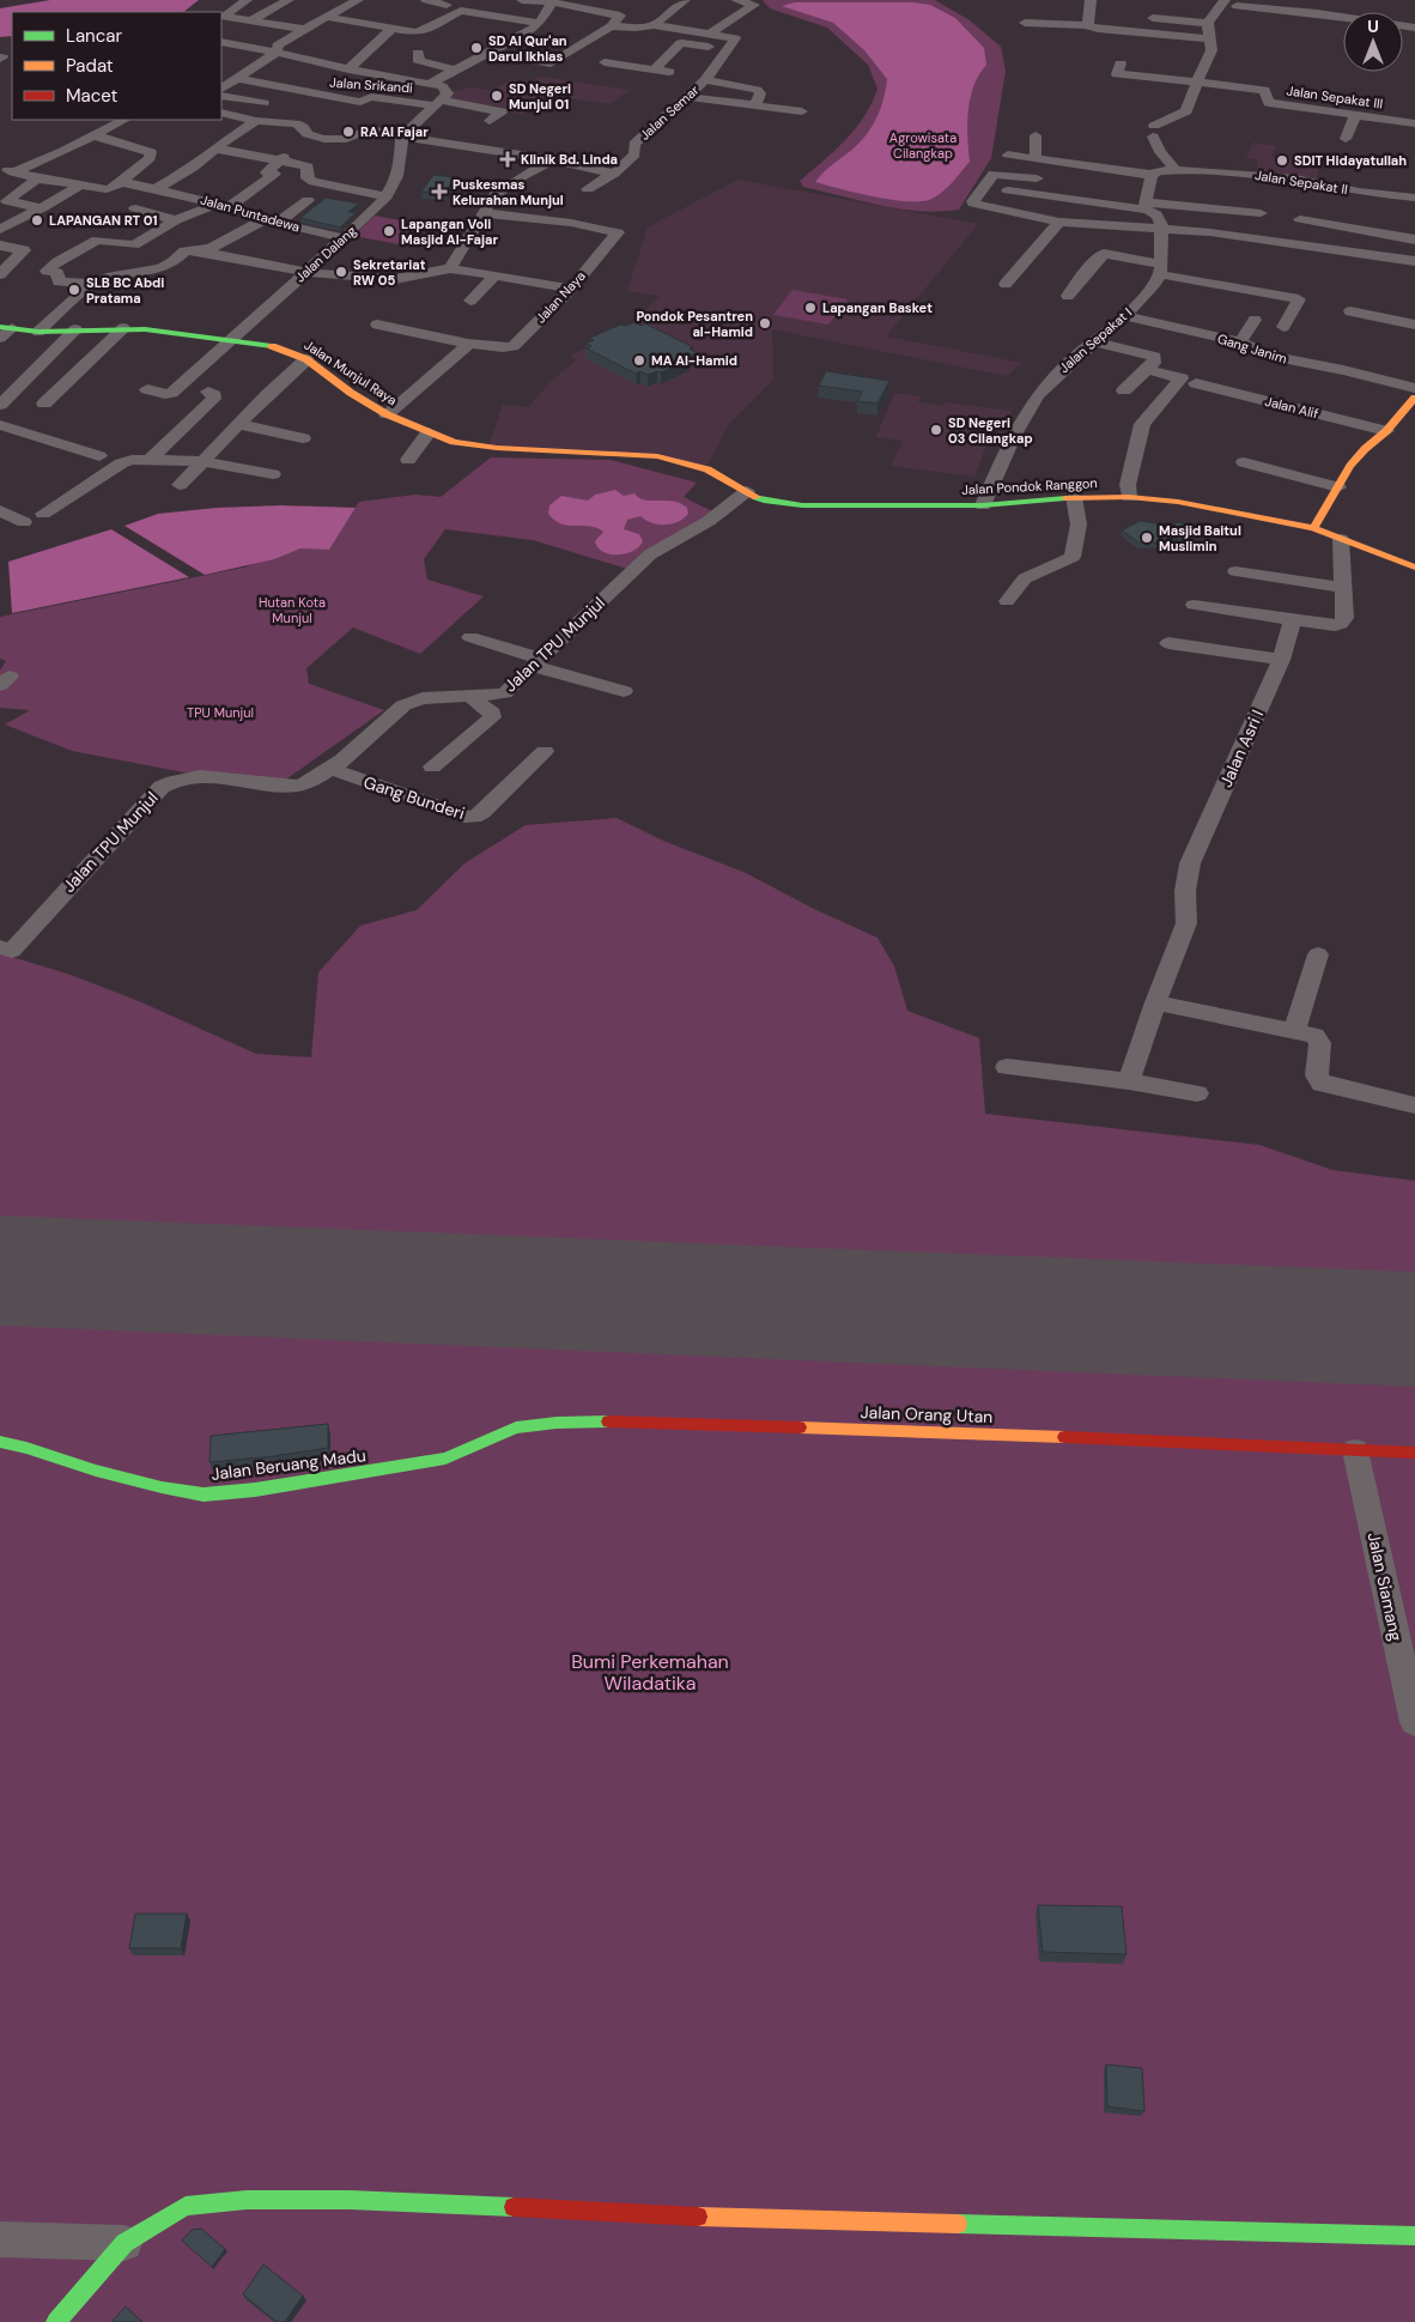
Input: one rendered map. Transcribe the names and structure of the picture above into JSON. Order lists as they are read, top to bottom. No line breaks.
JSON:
{"streets":{"street":["Jalan Srikandi","Jalan Sepakat III","Jalan Semar","Jalan Sepakat II","Jalan Puntadewa","Jalan Dalang","Jalan Naya","Jalan Sepakat I","Gang Janim","Jalan Munjul Raya","Jalan Alif","Jalan Pondok Ranggon","Jalan TPU Munjul","Jalan Asri I","Gang Bunderi","Jalan Orang Utan","Jalan Beruang Madu","Jalan Siamang"]},"crossings":[["Jalan Puntadewa","Jalan Dalang"],["Jalan Dalang","Jalan Munjul Raya"],["Jalan Sepakat I","Gang Janim"],["Jalan Sepakat I","Jalan Pondok Ranggon"],["Jalan Munjul Raya","Jalan Pondok Ranggon"],["Jalan Munjul Raya","Jalan TPU Munjul"],["Jalan Pondok Ranggon","Jalan TPU Munjul"],["Jalan TPU Munjul","Gang Bunderi"],["Jalan Orang Utan","Jalan Beruang Madu"],["Jalan Orang Utan","Jalan Siamang"]],"parks":["Agrowisata Cilangkap","Hutan Kota Munjul","TPU Munjul","Bumi Perkemahan Wiladatika"],"places":{"other":["SD Al Qur'an Darul Ikhlas","SD Negeri Munjul 01","RA Al Fajar","SDIT Hidayatullah","LAPANGAN RT 01","Lapangan Voli Masjid Al-Fajar","Sekretariat RW 05","SLB BC Abdi Pratama","Lapangan Basket","Pondok Pesantren al-Hamid","MA Al-Hamid","SD Negeri 03 Cilangkap","Masjid Baitul Muslimin"],"health":["Klinik Bd. Linda","Puskesmas Kelurahan Munjul"]},"legend":["Lancar","Padat","Macet"],"north":"top"}
